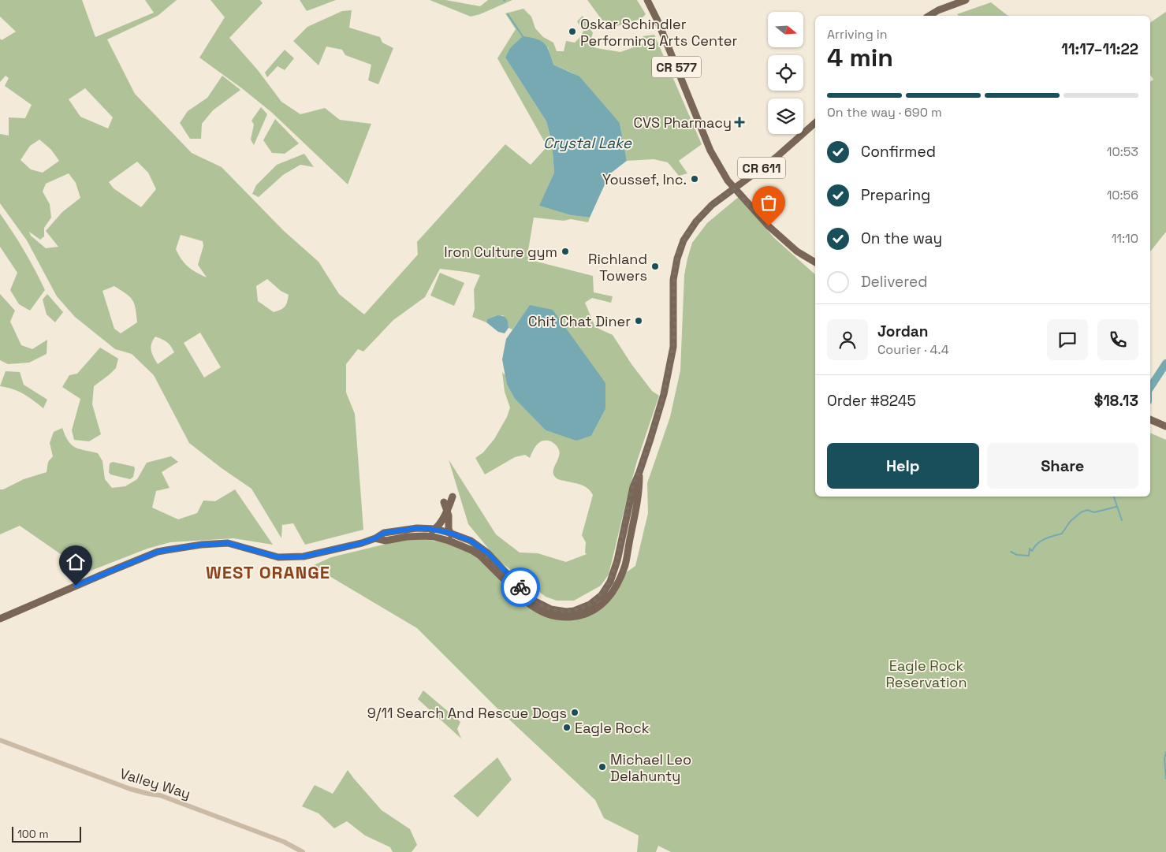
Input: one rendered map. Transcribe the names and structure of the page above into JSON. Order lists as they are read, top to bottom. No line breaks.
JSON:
{"streets":{"main road":["CR 577","CR 611"],"street":["Valley Way"]},"crossings":[["CR 577","CR 611"]],"districts":["WEST ORANGE"],"water":["Crystal Lake"],"parks":["Eagle Rock Reservation"],"places":{"other":["Oskar Schindler Performing Arts Center","Youssef, Inc.","Iron Culture gym","Richland Towers","Chit Chat Diner","9/11 Search And Rescue Dogs","Eagle Rock","Michael Leo Delahunty"],"health":["CVS Pharmacy"]},"scale_bar":"100 m","north":"right","page":{"heading":["4 min","Arriving in","11:17–11:22"],"panel":["Jordan","Courier · 4.4","Order #8245","$18.13"],"bar":"On the way · 690 m","list":[["Confirmed","10:53"],["Preparing","10:56"],["On the way","11:10"],"Delivered"],"buttons":["Help","Share"],"scale":"100 m"}}
